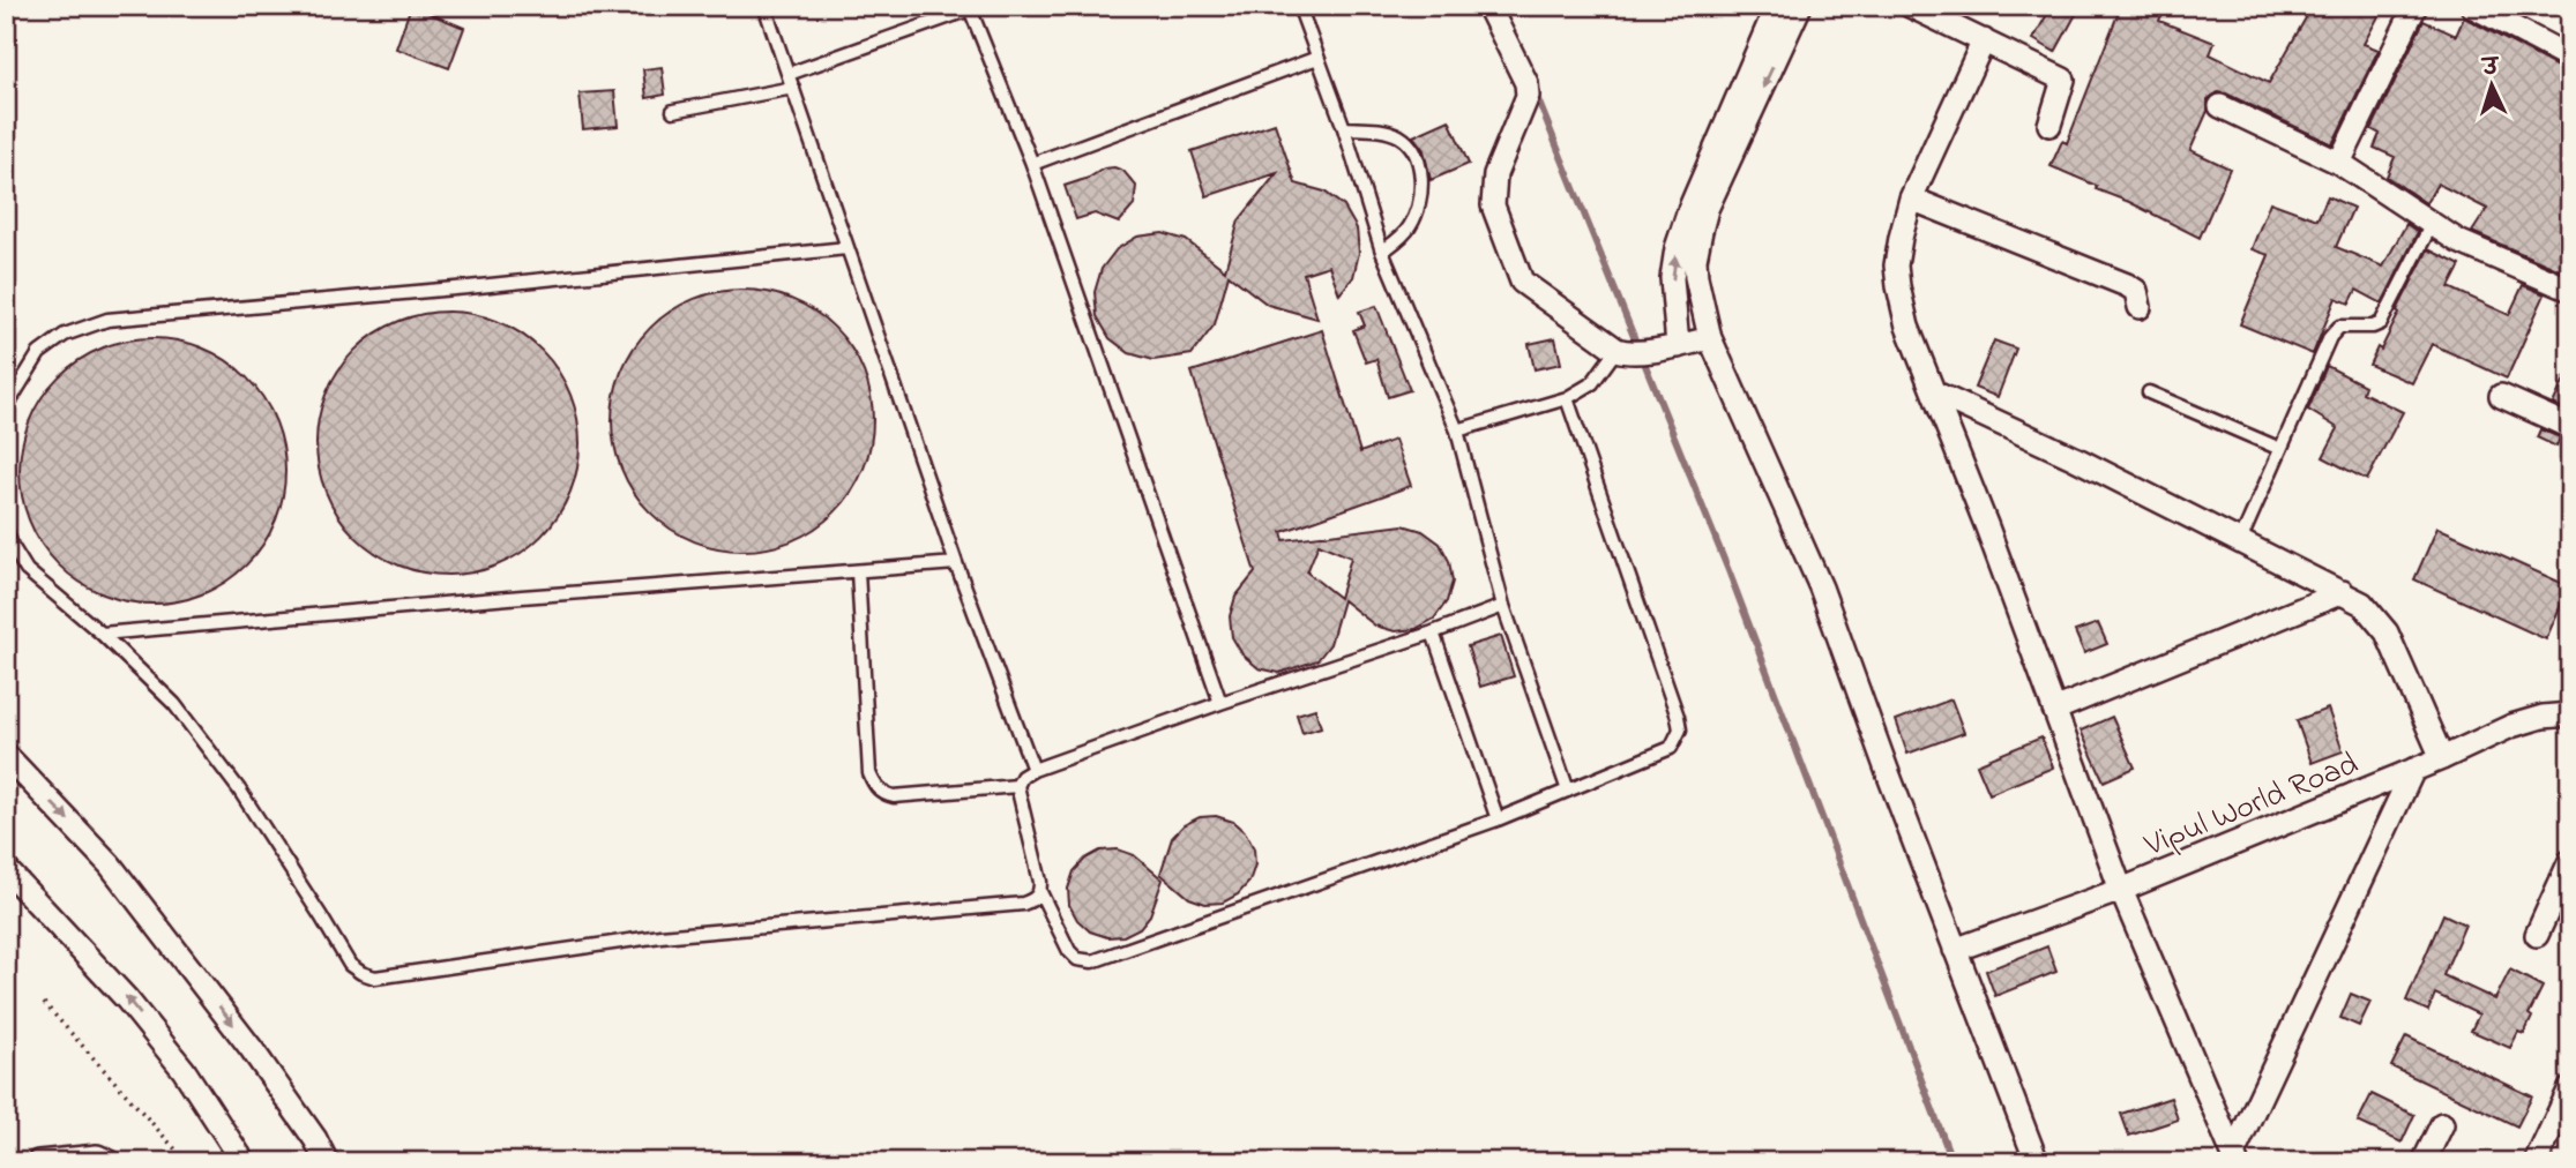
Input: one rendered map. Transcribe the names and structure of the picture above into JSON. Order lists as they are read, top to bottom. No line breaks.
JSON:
{"streets":{"street":["Vipul World Road"]},"north":"top"}
